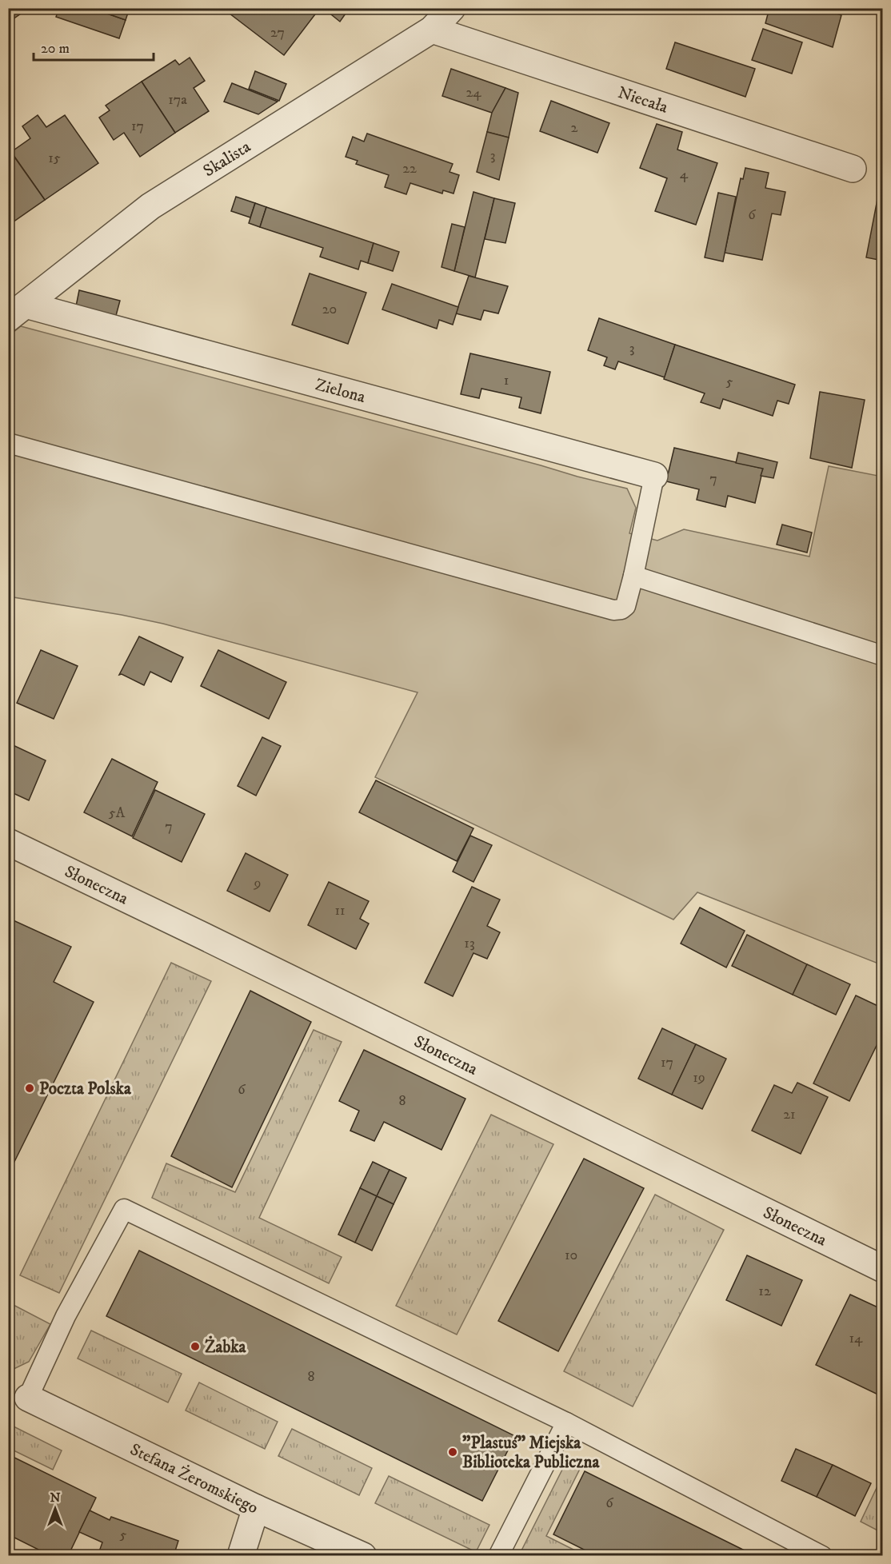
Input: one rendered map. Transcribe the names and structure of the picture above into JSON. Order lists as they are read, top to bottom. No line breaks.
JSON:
{"streets":{"street":["Niecała","Skalista","Zielona","Słoneczna","Stefana Żeromskiego"]},"crossings":[["Niecała","Skalista"],["Skalista","Zielona"]],"places":["Poczta Polska","Żabka","\"Plastuś\" Miejska Biblioteka Publiczna"],"house_numbers":["27","24","17a","17","2","3","15","22","4","6","20","3","1","5","7","5A","7","9","11","13","17","19","6","8","21","10","12","14","8","6","5"],"scale_bar":"20 m","north":"top"}
